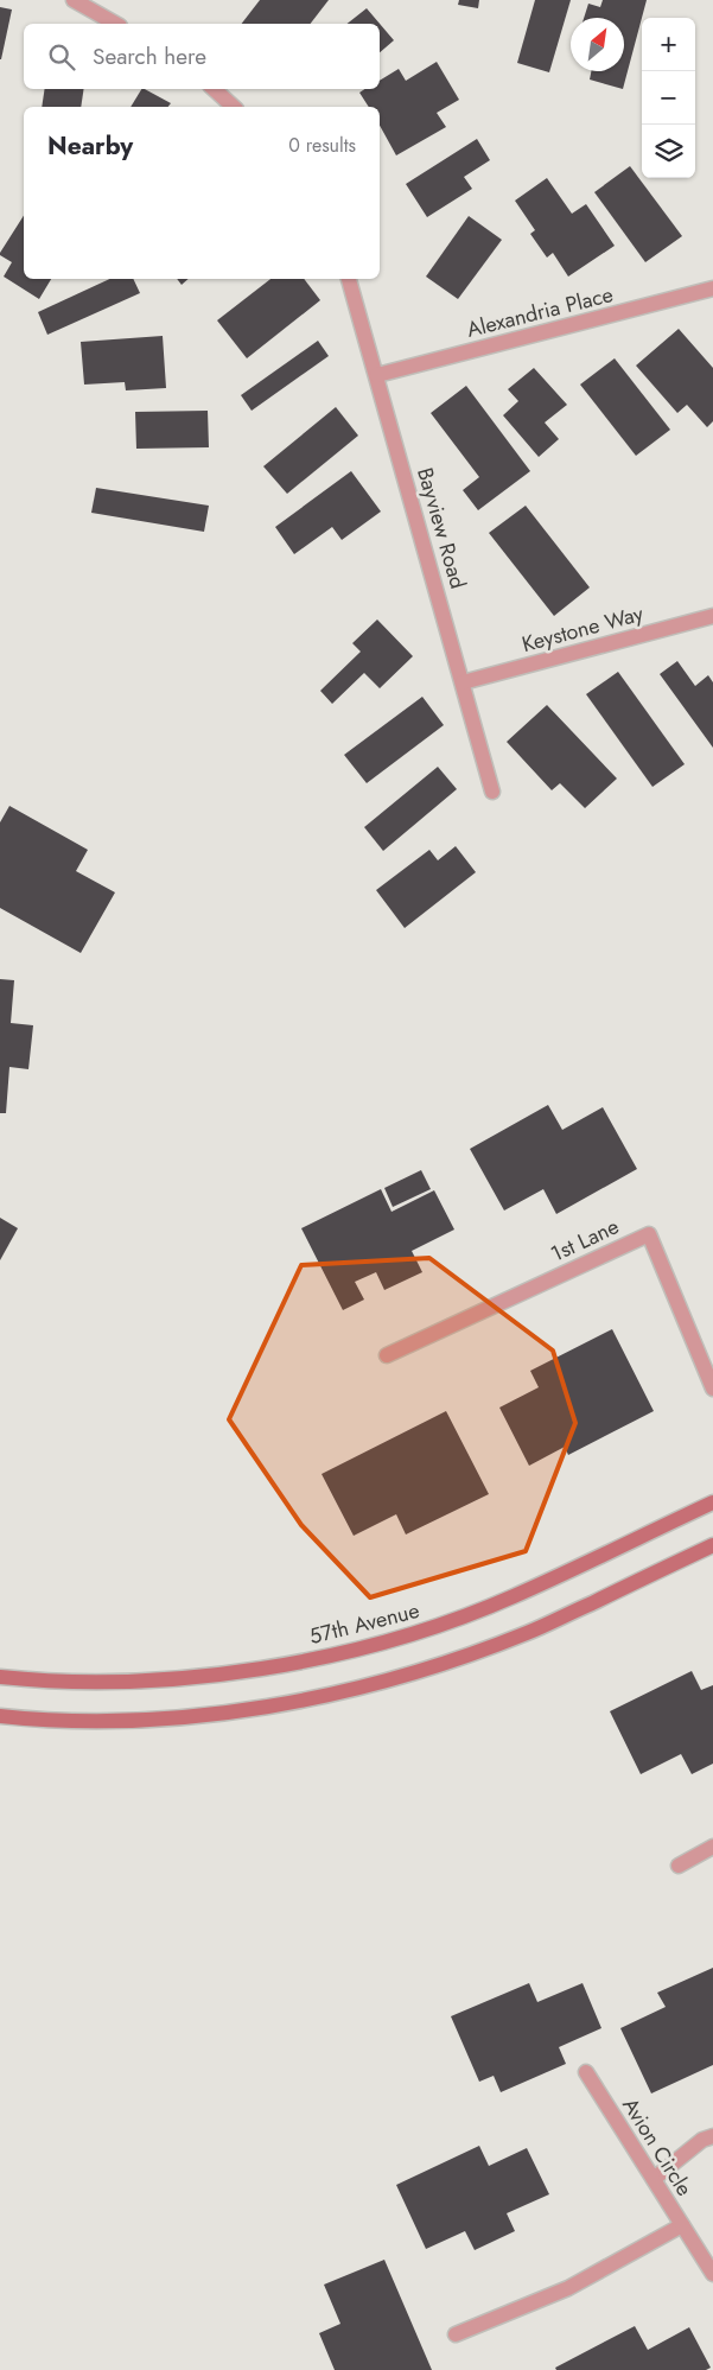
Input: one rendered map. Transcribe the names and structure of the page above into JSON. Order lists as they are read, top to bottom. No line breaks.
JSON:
{"streets":{"street":["Alexandria Place","Bayview Road","Keystone Way","1st Lane","57th Avenue","Avion Circle"]},"crossings":[["Alexandria Place","Bayview Road"],["Bayview Road","Keystone Way"]],"north":"top right","page":{"map_buttons":["+","−"],"search":"Search here","heading":["Nearby","0 results"]}}
